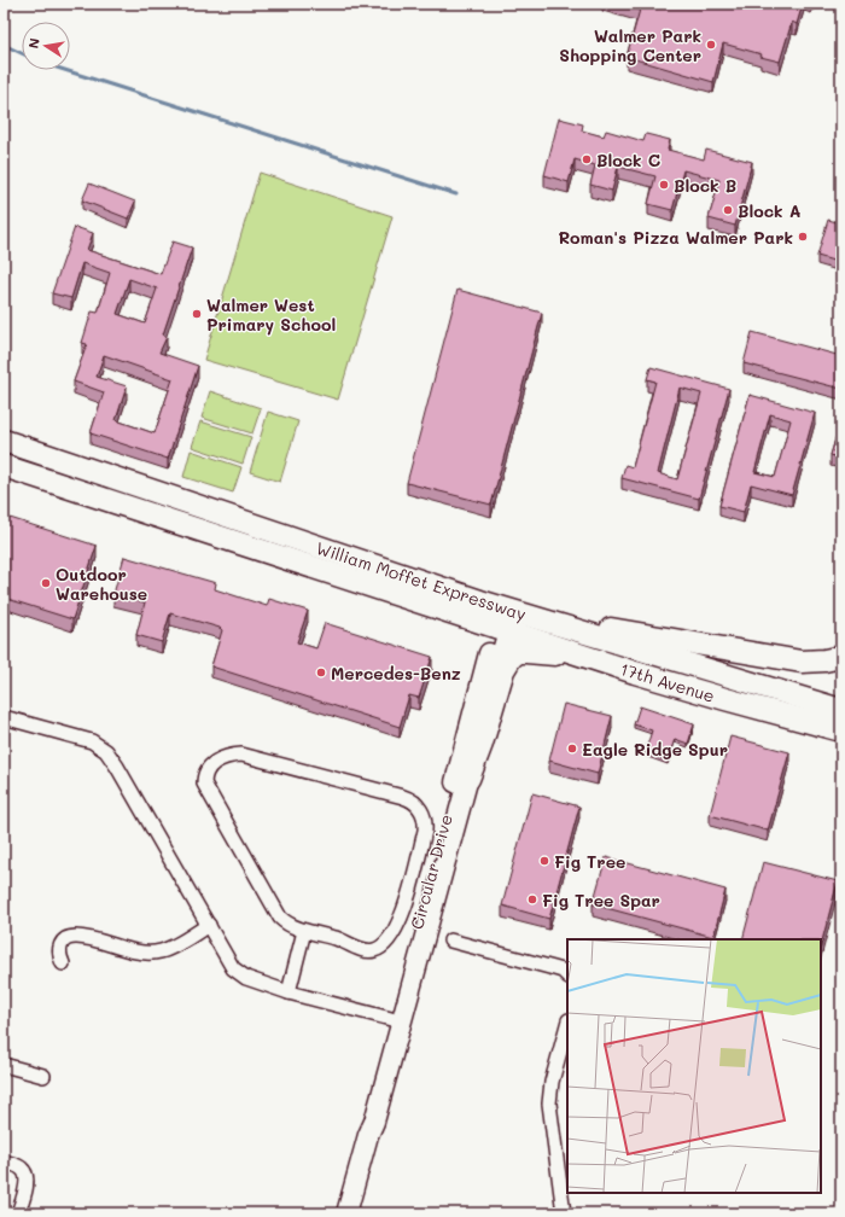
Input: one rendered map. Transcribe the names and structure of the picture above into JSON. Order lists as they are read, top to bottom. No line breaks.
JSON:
{"streets":{"main road":["William Moffet Expressway","17th Avenue"],"street":["Circular Drive"]},"crossings":[["William Moffet Expressway","17th Avenue"],["William Moffet Expressway","Circular Drive"],["17th Avenue","Circular Drive"]],"places":["Walmer Park Shopping Center","Block C","Block B","Block A","Roman's Pizza Walmer Park","Walmer West Primary School","Outdoor Warehouse","Mercedes-Benz","Eagle Ridge Spur","Fig Tree","Fig Tree Spar"],"north":"left"}
